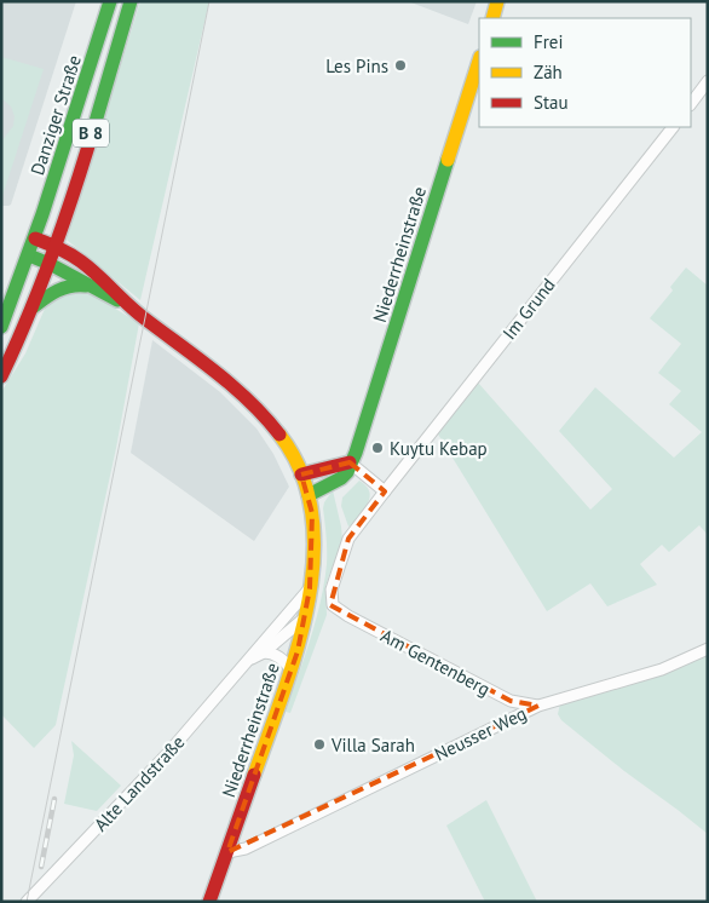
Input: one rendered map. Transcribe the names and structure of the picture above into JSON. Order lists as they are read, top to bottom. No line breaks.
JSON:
{"streets":{"main road":["Danziger Straße","B 8","Niederrheinstraße"],"street":["Im Grund","Am Gentenberg","Neusser Weg","Alte Landstraße"]},"crossings":[["Niederrheinstraße","Neusser Weg"],["Niederrheinstraße","Alte Landstraße"],["Im Grund","Am Gentenberg"],["Am Gentenberg","Neusser Weg"]],"places":["Les Pins","Kuytu Kebap","Villa Sarah"],"legend":["Frei","Zäh","Stau"]}
